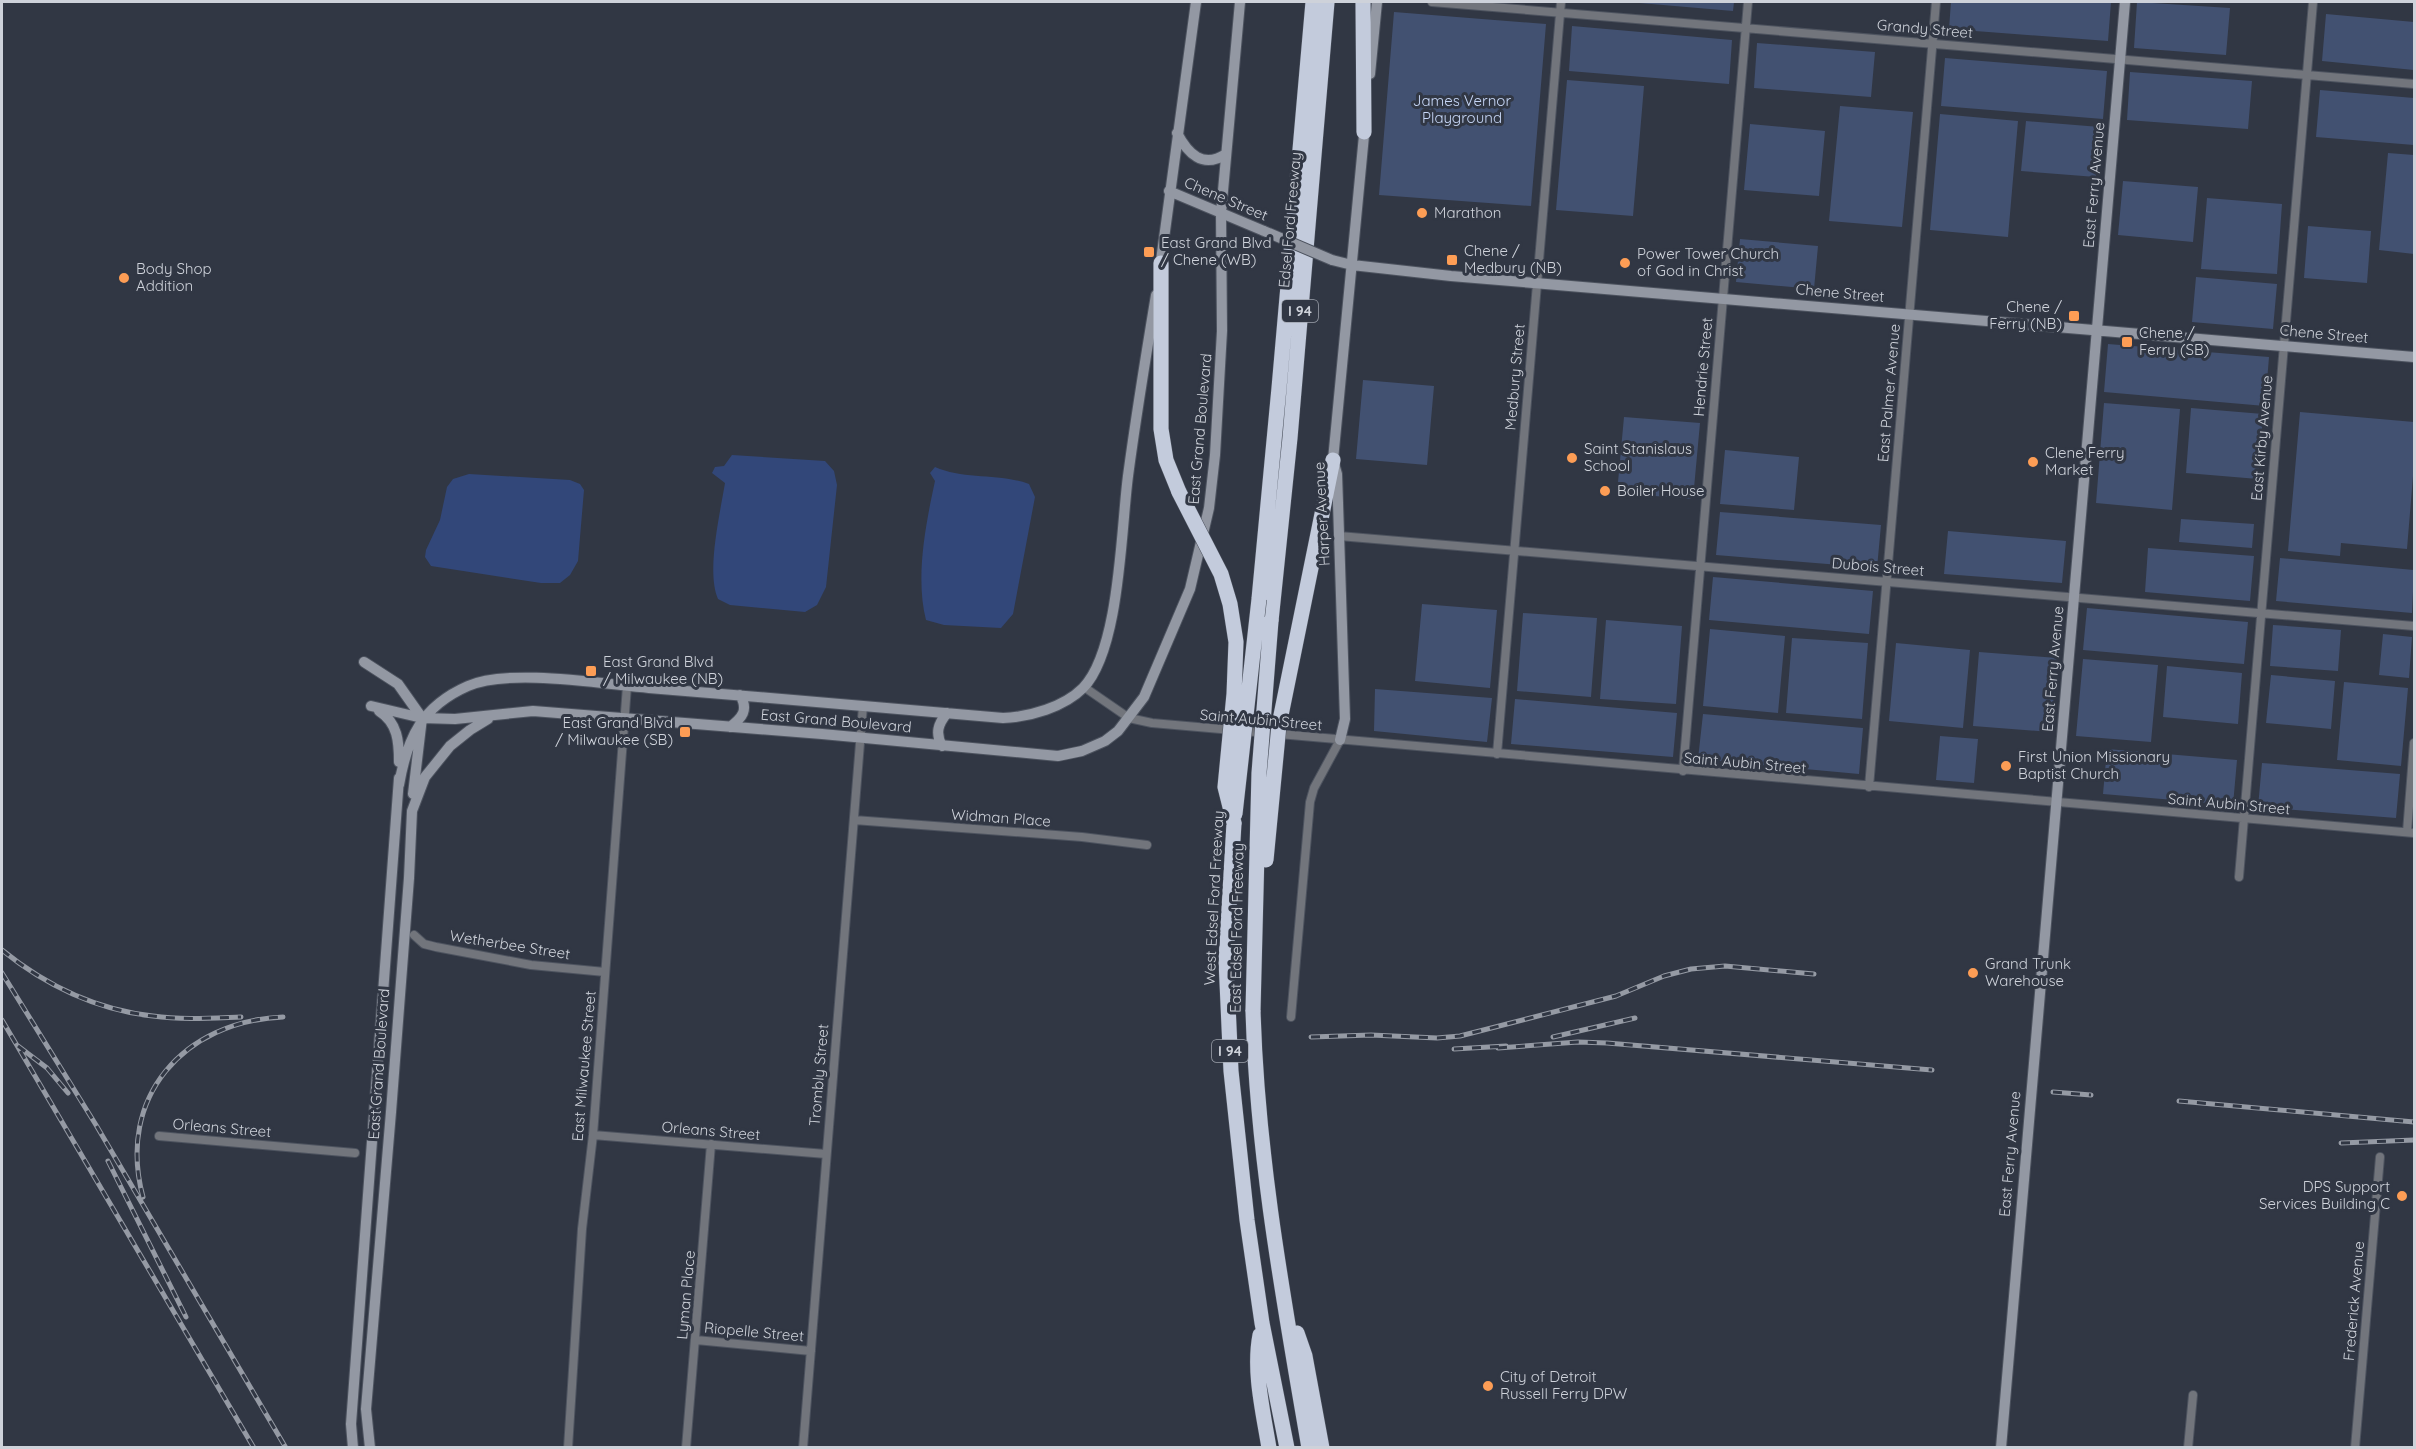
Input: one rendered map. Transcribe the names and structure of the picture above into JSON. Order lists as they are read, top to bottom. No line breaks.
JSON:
{"streets":{"highway":["Edsel Ford Freeway","I 94","West Edsel Ford Freeway","East Edsel Ford Freeway"],"main road":["East Ferry Avenue","Chene Street","East Grand Boulevard","Harper Avenue"],"street":["Grandy Street","Hendrie Street","Medbury Street","East Palmer Avenue","East Kirby Avenue","Dubois Street","Saint Aubin Street","Widman Place","Wetherbee Street","East Milwaukee Street","Trombly Street","Orleans Street","Lyman Place","Frederick Avenue","Riopelle Street"]},"crossings":[["Grandy Street","East Ferry Avenue"],["Grandy Street","Hendrie Street"],["Grandy Street","Medbury Street"],["Grandy Street","East Palmer Avenue"],["Grandy Street","East Kirby Avenue"],["East Ferry Avenue","Chene Street"],["East Ferry Avenue","Dubois Street"],["East Ferry Avenue","Saint Aubin Street"],["Chene Street","Hendrie Street"],["Chene Street","Medbury Street"],["Chene Street","East Palmer Avenue"],["Chene Street","East Grand Boulevard"],["Chene Street","East Kirby Avenue"],["Chene Street","Harper Avenue"],["Edsel Ford Freeway","West Edsel Ford Freeway"],["Edsel Ford Freeway","East Edsel Ford Freeway"],["Hendrie Street","Dubois Street"],["Hendrie Street","Saint Aubin Street"],["Medbury Street","Dubois Street"],["Medbury Street","Saint Aubin Street"],["East Palmer Avenue","Dubois Street"],["East Palmer Avenue","Saint Aubin Street"],["East Grand Boulevard","Saint Aubin Street"],["East Grand Boulevard","East Milwaukee Street"],["East Grand Boulevard","Trombly Street"],["East Kirby Avenue","Dubois Street"],["East Kirby Avenue","Saint Aubin Street"],["Harper Avenue","Dubois Street"],["Harper Avenue","Saint Aubin Street"],["Widman Place","Trombly Street"],["Wetherbee Street","East Milwaukee Street"],["East Milwaukee Street","Orleans Street"],["Trombly Street","Orleans Street"],["Trombly Street","Riopelle Street"],["Orleans Street","Lyman Place"],["Lyman Place","Riopelle Street"]],"parks":["James Vernor Playground"],"places":{"other":["Marathon","Power Tower Church of God in Christ","Body Shop Addition","Saint Stanislaus School","Clene Ferry Market","Boiler House","First Union Missionary Baptist Church","Grand Trunk Warehouse","DPS Support Services Building C","City of Detroit Russell Ferry DPW"],"transit":["East Grand Blvd / Chene (WB)","Chene / Medbury (NB)","Chene / Ferry (NB)","Chene / Ferry (SB)","East Grand Blvd / Milwaukee (NB)","East Grand Blvd / Milwaukee (SB)"]}}
